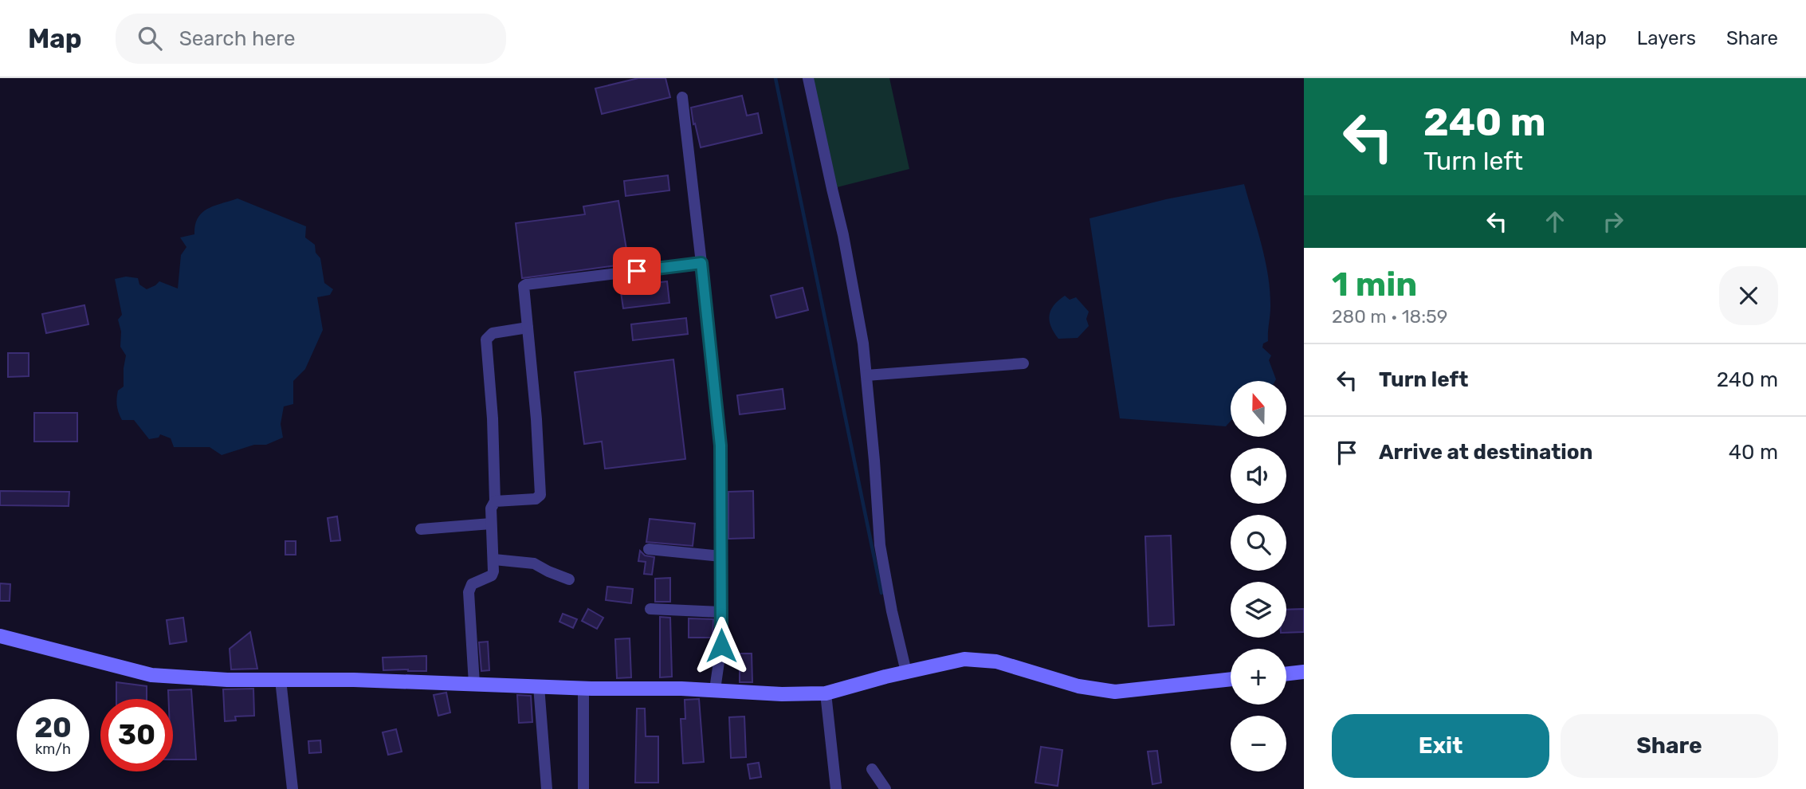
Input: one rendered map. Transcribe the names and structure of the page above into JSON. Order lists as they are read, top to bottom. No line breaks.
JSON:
{"north":"top","page":{"header":"Map","search":"Search here","nav":["Map","Layers","Share"],"turn":["240 m","Turn left"],"heading":["1 min","280 m · 18:59"],"list":[{"name":"Turn left","value":"240 m"},{"name":"Arrive at destination","value":"40 m"}],"map_buttons":["+","−"],"speed":"20 km/h","limit":"30","buttons":["Exit","Share"]}}
